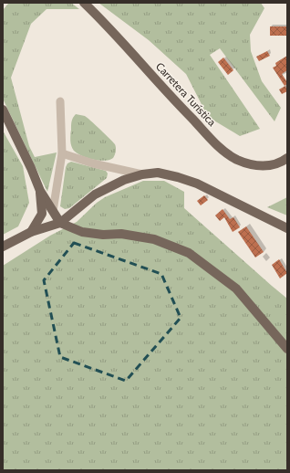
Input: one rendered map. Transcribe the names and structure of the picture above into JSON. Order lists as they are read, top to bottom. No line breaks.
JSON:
{"streets":{"main road":["Carretera Turística"]}}
